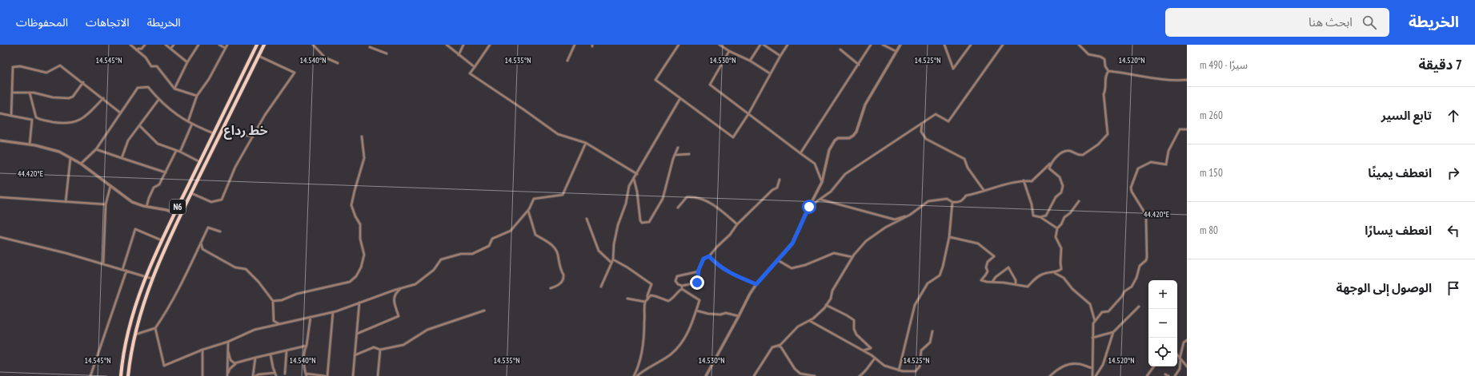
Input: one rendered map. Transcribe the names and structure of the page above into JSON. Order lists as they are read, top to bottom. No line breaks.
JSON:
{"streets":{"main road":["N6"]},"districts":["خط رداع"],"page":{"header":"الخريطة","search":"ابحث هنا","nav":["الخريطة","الاتجاهات","المحفوظات"],"heading":["7 دقيقة","سيرًا · 490 m"],"list":[["تابع السير","260 m"],["انعطف يمينًا","150 m"],["انعطف يسارًا","80 m"],"الوصول إلى الوجهة"],"map_buttons":["+","−"]},"coordinates":["14.545°N","14.540°N","14.535°N","14.530°N","14.525°N","14.520°N","44.420°E"]}
